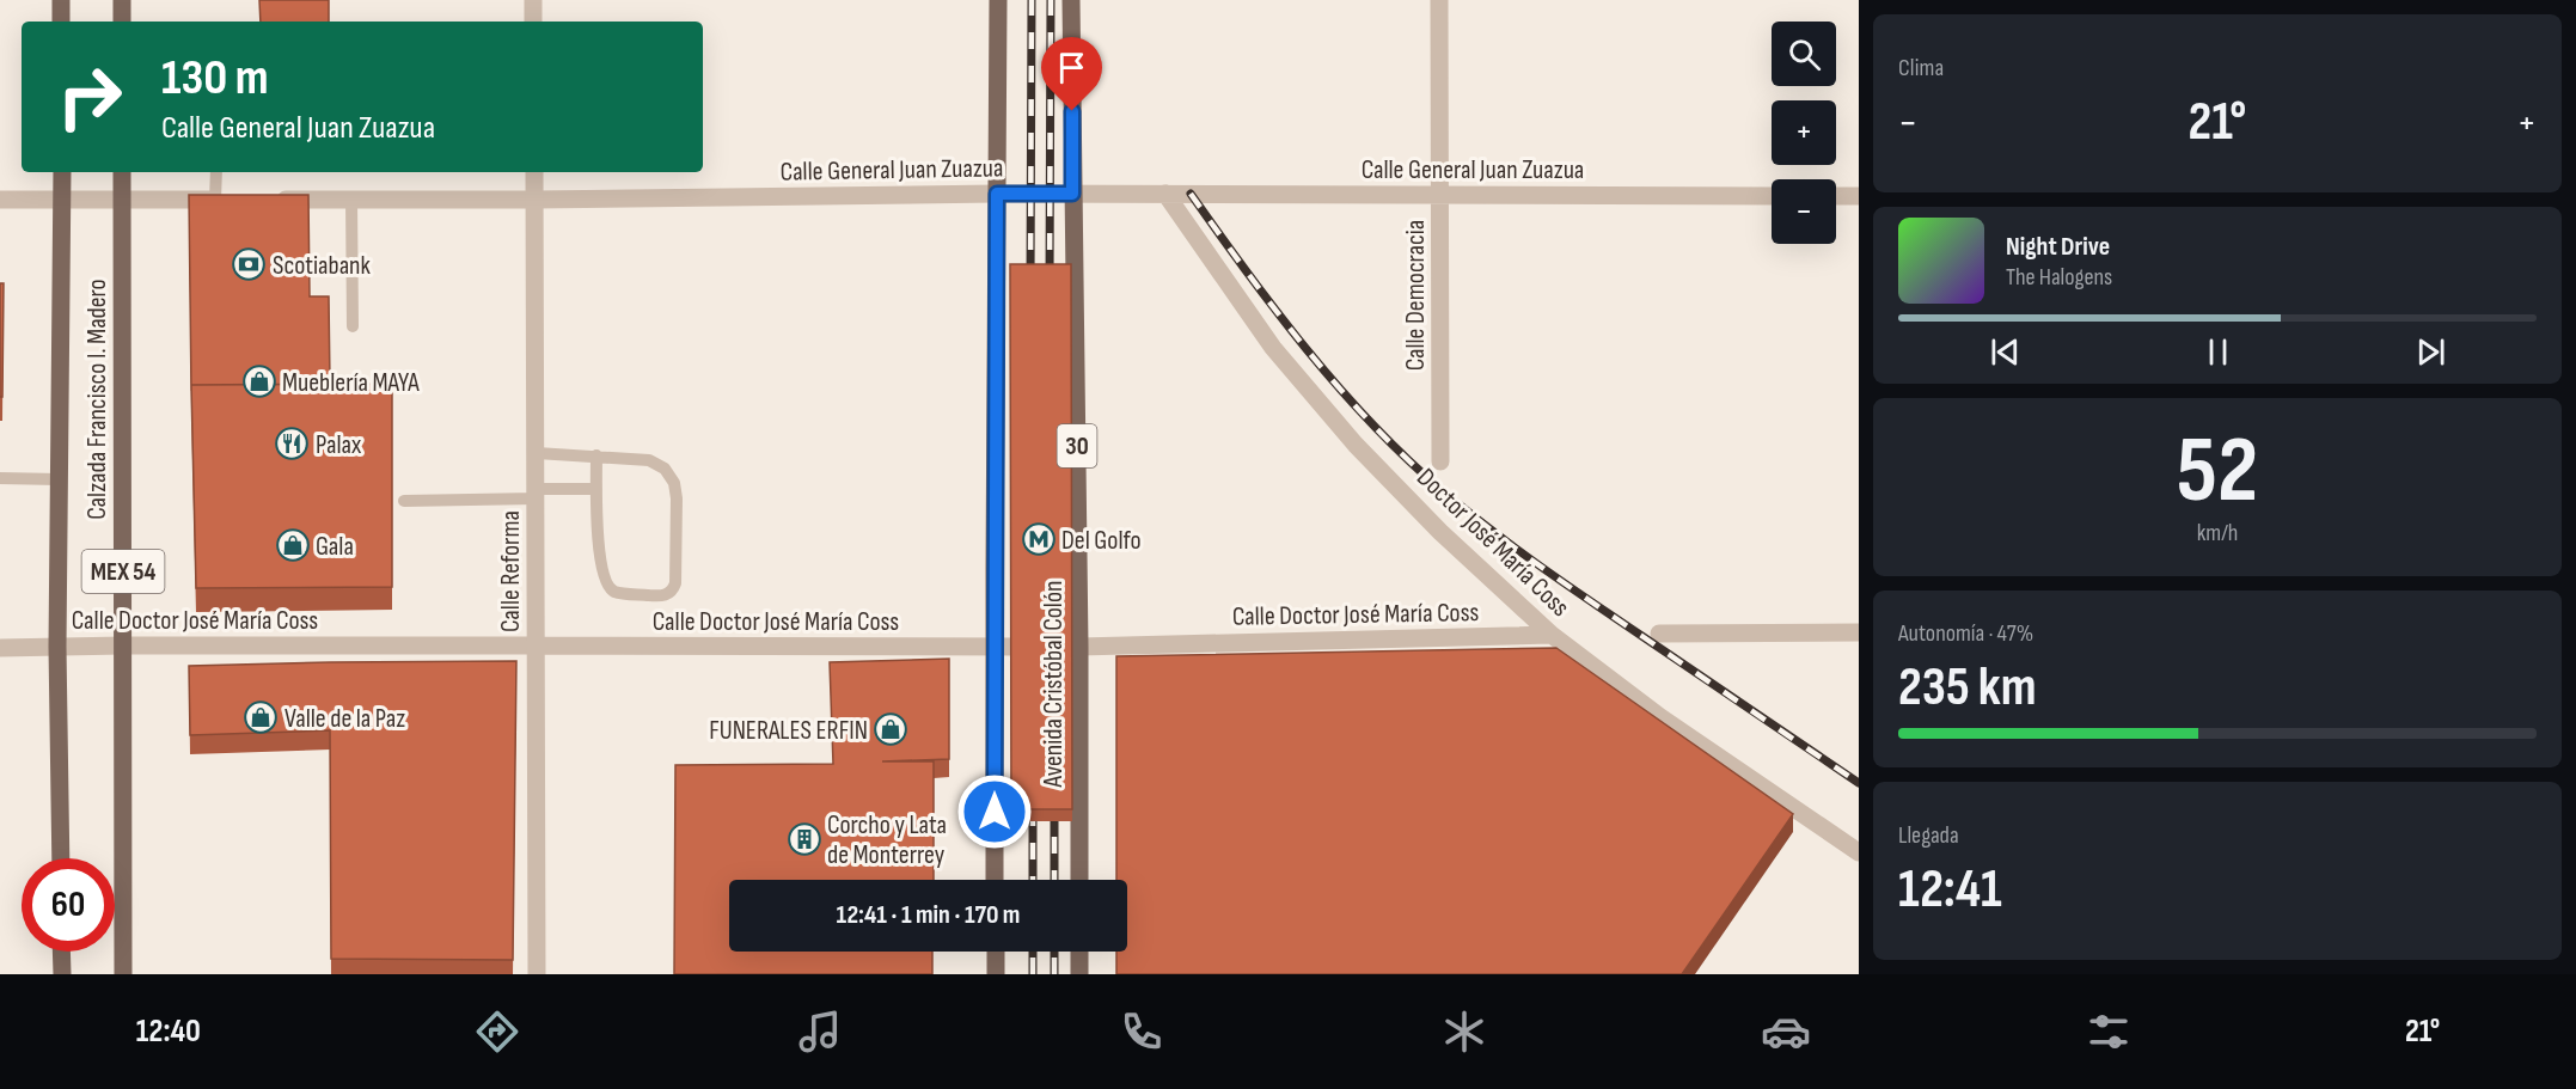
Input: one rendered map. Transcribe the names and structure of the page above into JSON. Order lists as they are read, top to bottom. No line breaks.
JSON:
{"streets":{"main road":["Calzada Francisco I. Madero","30","MEX 54","Avenida Cristóbal Colón"],"street":["Calle General Juan Zuazua","Calle Democracia","Doctor José María Coss","Calle Reforma","Calle Doctor José María Coss"]},"crossings":[["Calle General Juan Zuazua","Calle Democracia"],["Calle General Juan Zuazua","Doctor José María Coss"],["Calle General Juan Zuazua","Calle Reforma"],["Calle General Juan Zuazua","Avenida Cristóbal Colón"],["Calzada Francisco I. Madero","Calle Doctor José María Coss"],["Doctor José María Coss","Calle Doctor José María Coss"],["Calle Reforma","Calle Doctor José María Coss"],["Calle Doctor José María Coss","Avenida Cristóbal Colón"]],"places":{"bank":["Scotiabank"],"shop":["Mueblería MAYA","Gala","Valle de la Paz","FUNERALES ERFIN"],"restaurant":["Palax"],"metro station":["Del Golfo"],"building":["Corcho y Lata de Monterrey"]},"page":{"tile":["Clima",["52","km/h"],["Autonomía · 47%","235 km"],["Llegada","12:41"]],"map_buttons":["+","−"],"turn":["130 m","Calle General Juan Zuazua"],"heat":["−","21°","+"],"song":["Night Drive","The Halogens"],"limit":"60","trip":"12:41 · 1 min · 170 m","tabs":["12:40","21°"]}}
